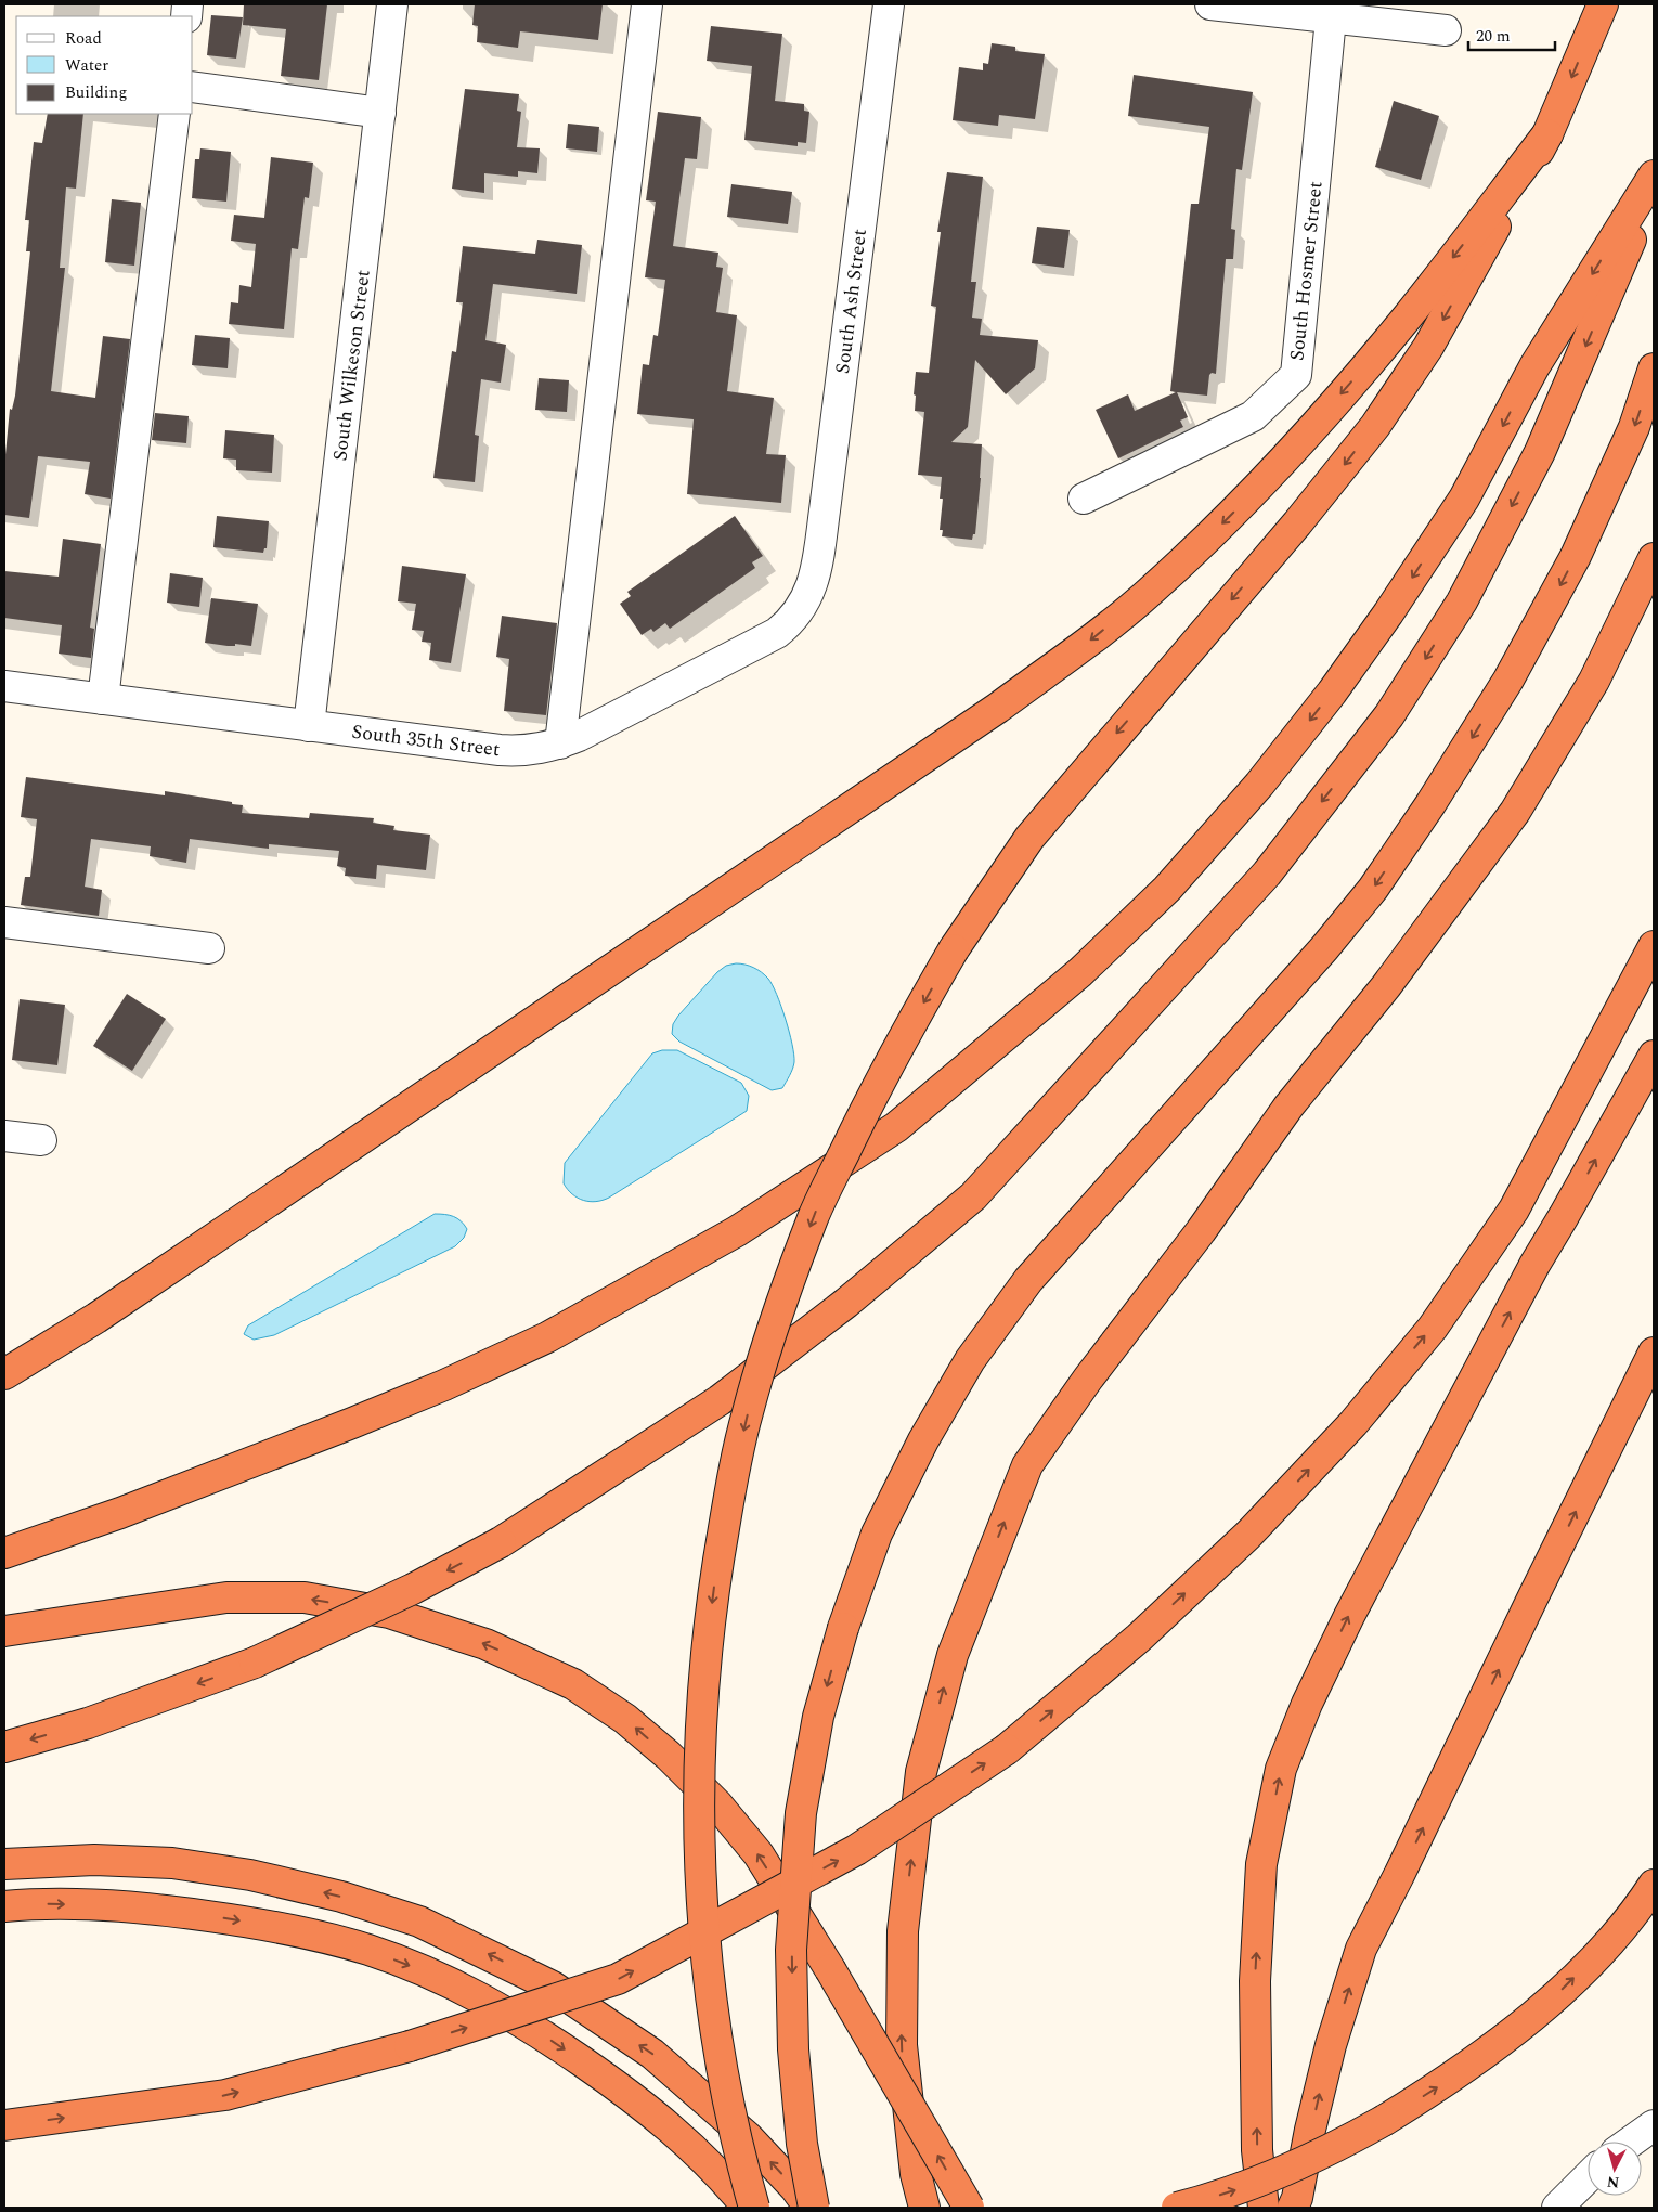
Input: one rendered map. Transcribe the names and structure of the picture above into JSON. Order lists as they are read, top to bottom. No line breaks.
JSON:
{"streets":{"street":["South Hosmer Street","South Ash Street","South Wilkeson Street","South 35th Street"]},"crossings":[["South Ash Street","South 35th Street"],["South Wilkeson Street","South 35th Street"]],"legend":["Road","Water","Building"],"scale_bar":"20 m","north":"bottom"}
